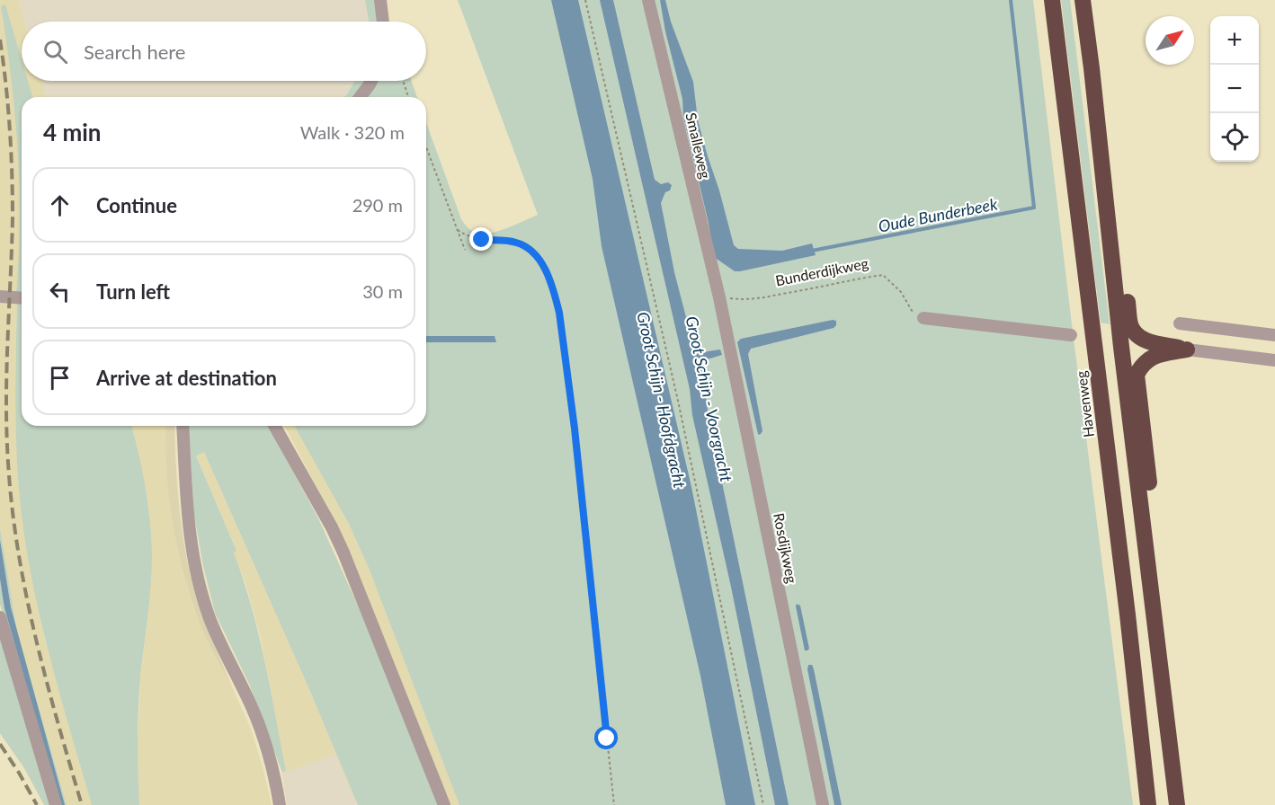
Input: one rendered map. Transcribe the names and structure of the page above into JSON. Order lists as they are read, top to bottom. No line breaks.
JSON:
{"streets":{"highway":["Havenweg"],"street":["Smalleweg","Rosdijkweg"],"path":["Bunderdijkweg"]},"crossings":[["Smalleweg","Bunderdijkweg"],["Smalleweg","Rosdijkweg"],["Bunderdijkweg","Rosdijkweg"]],"water":["Oude Bunderbeek","Groot Schijn - Voorgracht","Groot Schijn - Hoofdgracht"],"north":"top right","page":{"map_buttons":["+","−"],"search":"Search here","heading":["4 min","Walk · 320 m"],"list":[["Continue","290 m"],["Turn left","30 m"],"Arrive at destination"]}}
